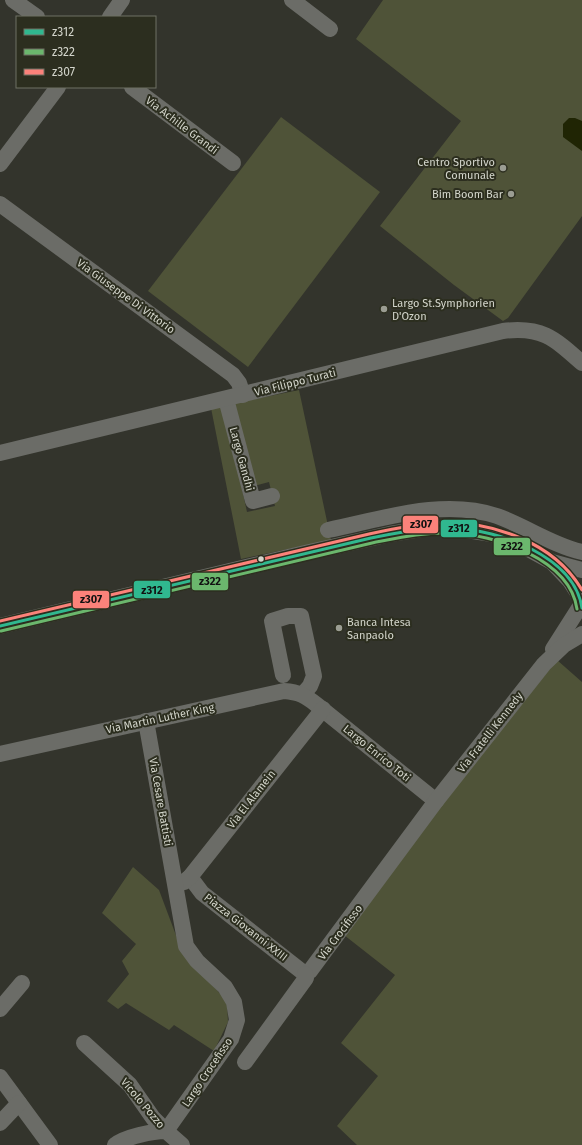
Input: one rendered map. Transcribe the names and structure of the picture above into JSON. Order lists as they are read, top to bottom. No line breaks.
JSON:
{"streets":{"street":["Via Achille Grandi","Via Giuseppe Di Vittorio","Via Filippo Turati","Largo Gandhi","Via Martin Luther King","Via Fratelli Kennedy","Largo Enrico Toti","Via El Alamein","Via Cesare Battisti","Piazza Giovanni XXIII","Via Crocifisso","Largo Crocefisso","Vicolo Pozzo"]},"crossings":[["Via Giuseppe Di Vittorio","Via Filippo Turati"],["Via Filippo Turati","Largo Gandhi"],["Via Martin Luther King","Largo Enrico Toti"],["Via Martin Luther King","Via El Alamein"],["Via Martin Luther King","Via Cesare Battisti"],["Via Fratelli Kennedy","Largo Enrico Toti"],["Via Fratelli Kennedy","Via Crocifisso"],["Largo Enrico Toti","Via El Alamein"],["Largo Enrico Toti","Via Crocifisso"],["Via El Alamein","Via Cesare Battisti"],["Via El Alamein","Piazza Giovanni XXIII"],["Via El Alamein","Largo Crocefisso"],["Via Cesare Battisti","Largo Crocefisso"],["Piazza Giovanni XXIII","Via Crocifisso"],["Largo Crocefisso","Vicolo Pozzo"]],"places":["Centro Sportivo Comunale","Bim Boom Bar","Largo St.Symphorien D'Ozon","Banca Intesa Sanpaolo"],"lines":["transit line z307","transit line z312","transit line z322"],"legend":["z312","z322","z307"]}
